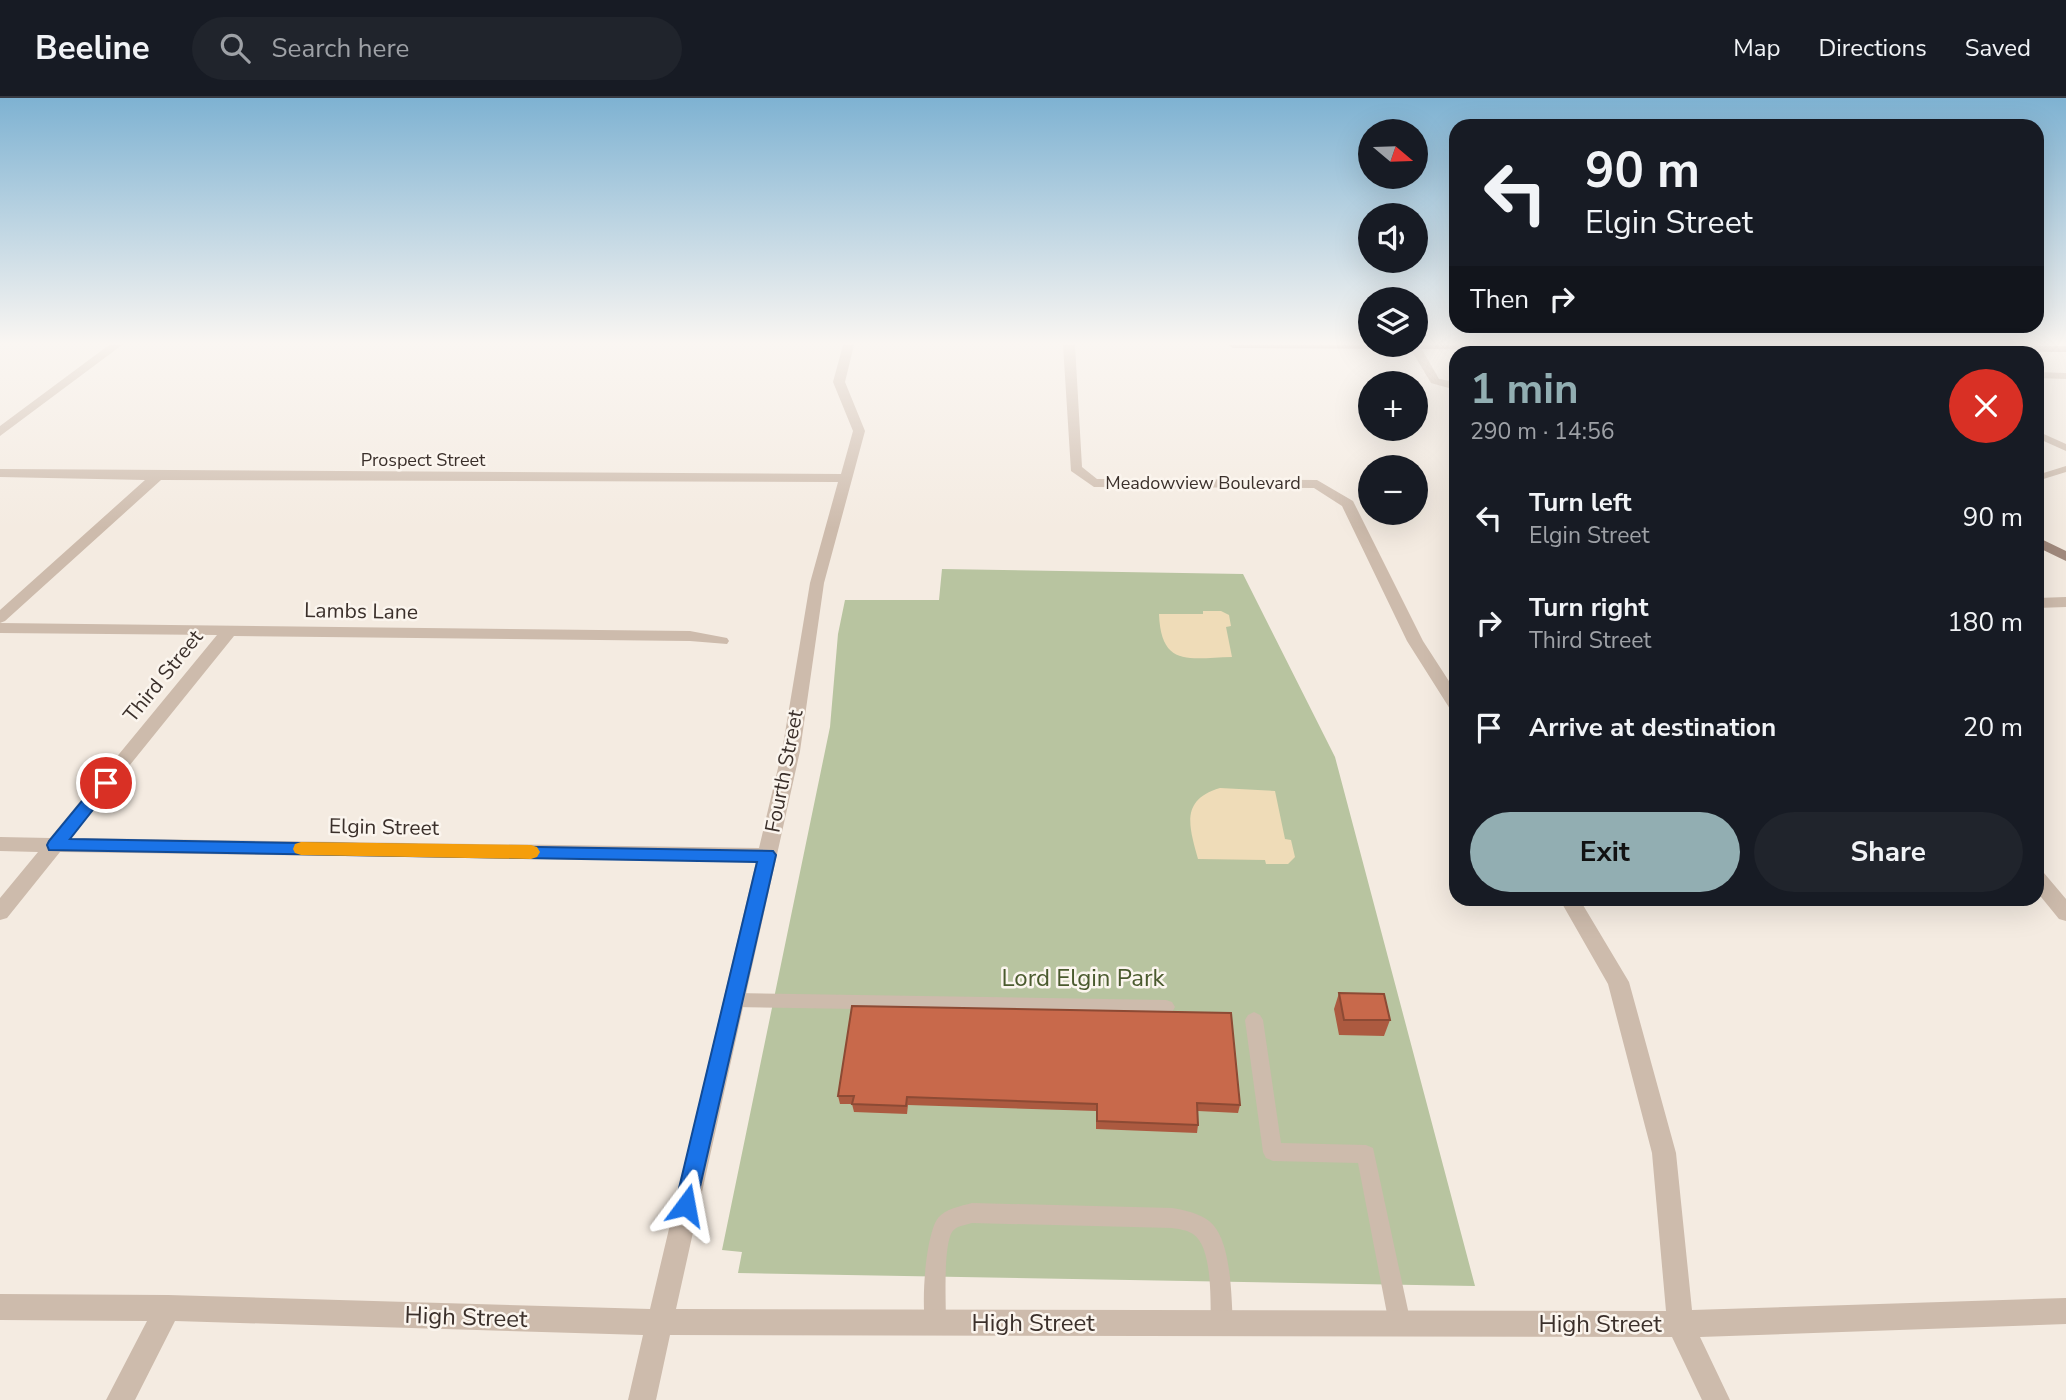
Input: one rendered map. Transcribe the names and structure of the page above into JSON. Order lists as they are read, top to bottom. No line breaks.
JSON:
{"streets":{"street":["Prospect Street","Meadowview Boulevard","Lambs Lane","Third Street","Fourth Street","Elgin Street","High Street"]},"crossings":[["Prospect Street","Fourth Street"],["Lambs Lane","Third Street"],["Third Street","Elgin Street"],["Fourth Street","Elgin Street"],["Fourth Street","High Street"]],"parks":["Lord Elgin Park"],"north":"right","page":{"header":"Beeline","search":"Search here","nav":["Map","Directions","Saved"],"map_buttons":["+","−"],"turn":["90 m","Elgin Street"],"then":"Then","heading":["1 min","290 m · 14:56"],"list":[{"name":"Turn left","note":"Elgin Street","value":"90 m"},{"name":"Turn right","note":"Third Street","value":"180 m"},{"name":"Arrive at destination","value":"20 m"}],"buttons":["Exit","Share"]}}
